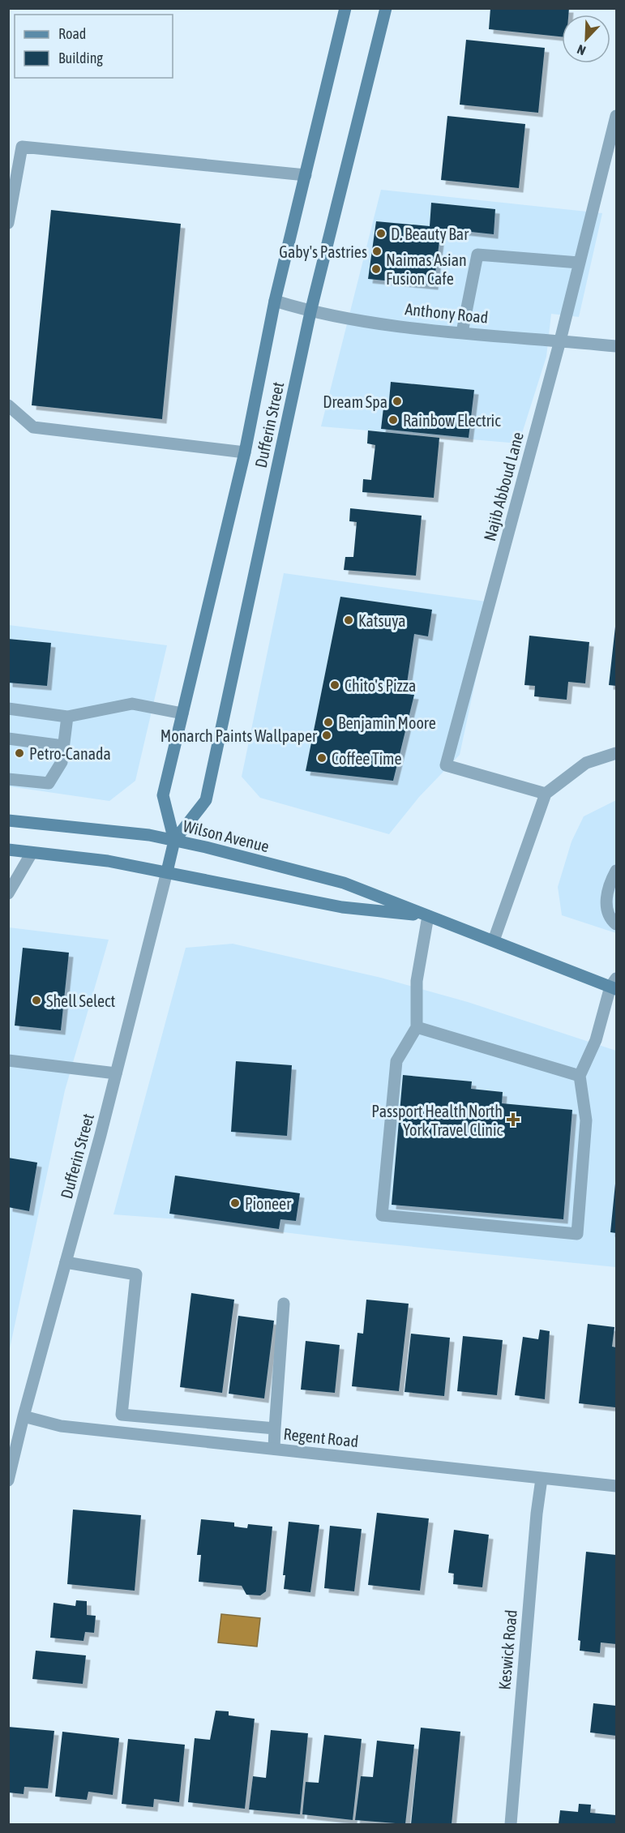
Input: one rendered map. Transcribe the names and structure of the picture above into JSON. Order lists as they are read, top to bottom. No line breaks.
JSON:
{"streets":{"main road":["Dufferin Street","Wilson Avenue"],"street":["Anthony Road","Najib Abboud Lane","Regent Road","Keswick Road"]},"crossings":[["Anthony Road","Dufferin Street"],["Anthony Road","Najib Abboud Lane"],["Dufferin Street","Wilson Avenue"],["Dufferin Street","Regent Road"],["Regent Road","Keswick Road"]],"places":{"other":["D. Beauty Bar","Gaby's Pastries","Naimas Asian Fusion Cafe","Dream Spa","Rainbow Electric","Katsuya","Chito's Pizza","Benjamin Moore","Monarch Paints Wallpaper","Petro-Canada","Coffee Time","Shell Select","Pioneer"],"health":["Passport Health North York Travel Clinic"]},"legend":["Road","Building"],"north":"bottom left"}
